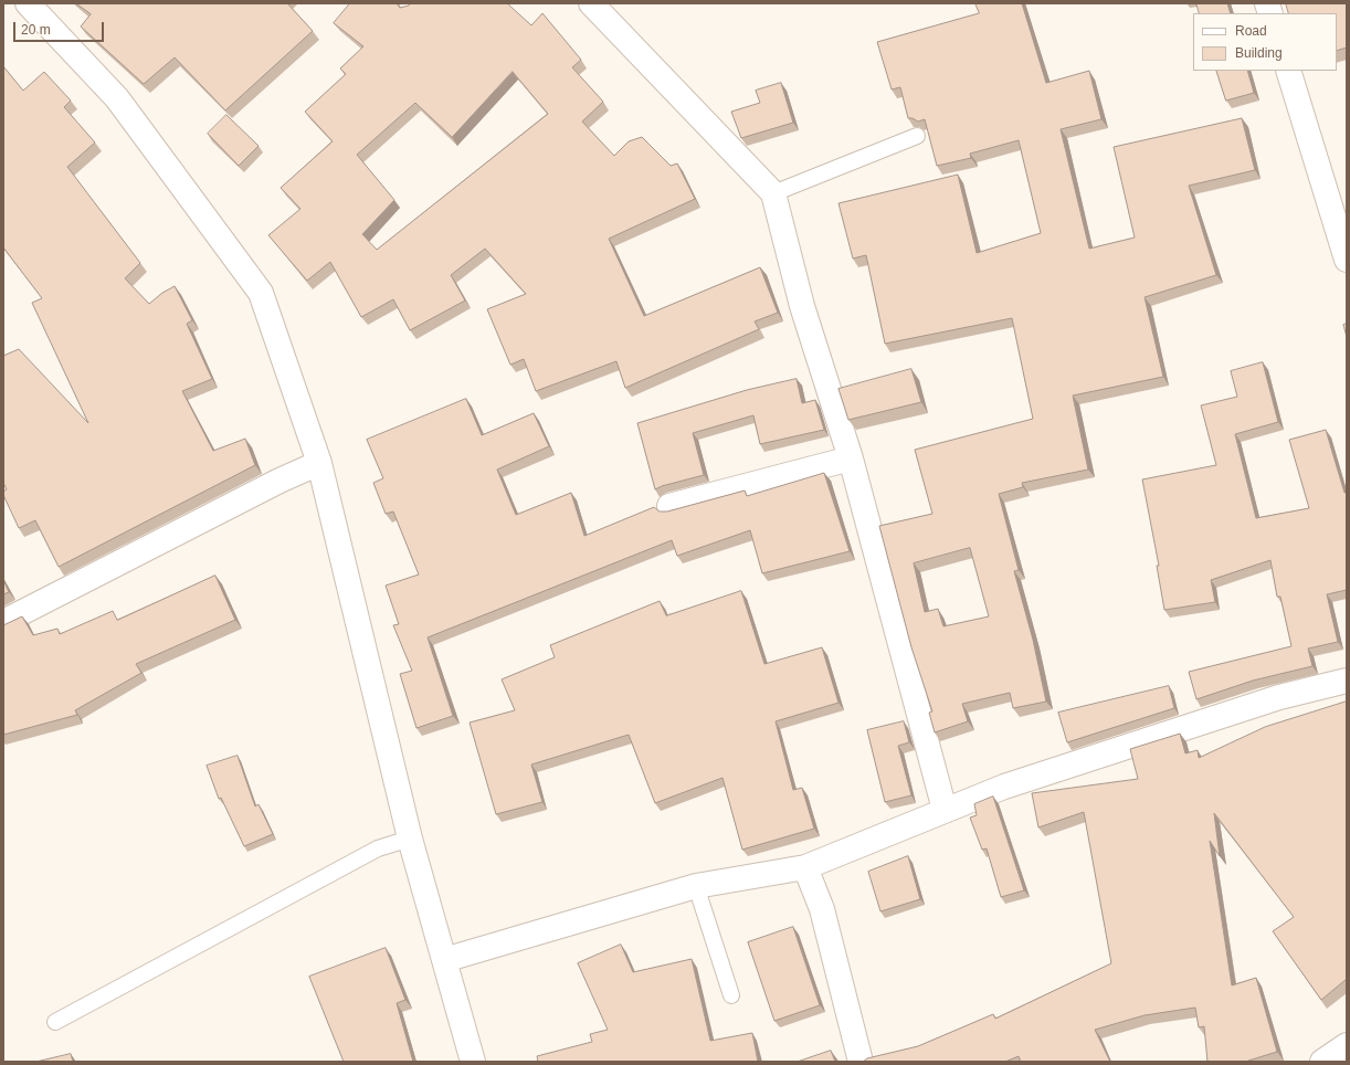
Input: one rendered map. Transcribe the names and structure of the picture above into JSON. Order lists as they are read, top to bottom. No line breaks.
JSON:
{"legend":["Road","Building"],"scale_bar":"20 m"}
